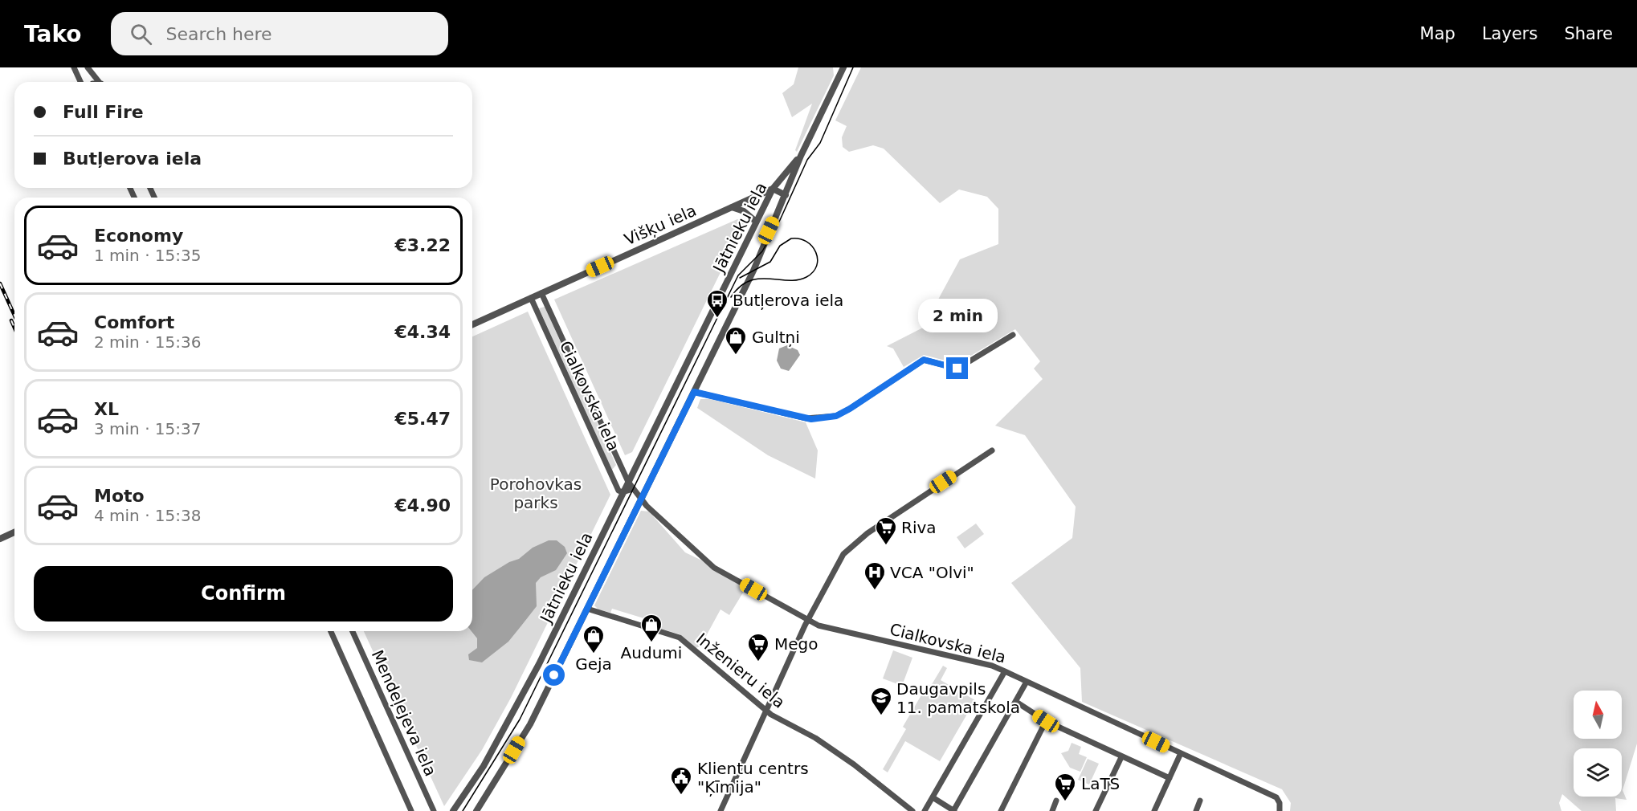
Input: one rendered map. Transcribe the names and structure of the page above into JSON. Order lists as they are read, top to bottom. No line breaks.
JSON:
{"streets":{"street":["Višķu iela","Jātnieku iela","Cialkovska iela","Inženieru iela","Mendeļejeva iela"]},"crossings":[["Višķu iela","Jātnieku iela"],["Višķu iela","Cialkovska iela"],["Jātnieku iela","Cialkovska iela"],["Jātnieku iela","Inženieru iela"]],"parks":["Porohovkas parks"],"places":{"bus stop":["Butļerova iela"],"shop":["Gultņi","Audumi","Geja"],"supermarket":["Riva","Mego","LaTS"],"hospital":["VCA \"Olvi\""],"school or university":["Daugavpils 11. pamatskola"],"public building":["Klientu centrs \"Ķīmija\""]},"north":"top","page":{"header":"Tako","search":"Search here","nav":["Map","Layers","Share"],"banner":["Full Fire","Butļerova iela"],"list":[{"name":"Economy","note":"1 min · 15:35","value":"€3.22"},{"name":"Comfort","note":"2 min · 15:36","value":"€4.34"},{"name":"XL","note":"3 min · 15:37","value":"€5.47"},{"name":"Moto","note":"4 min · 15:38","value":"€4.90"}],"bubble":"2 min","buttons":"Confirm"}}
